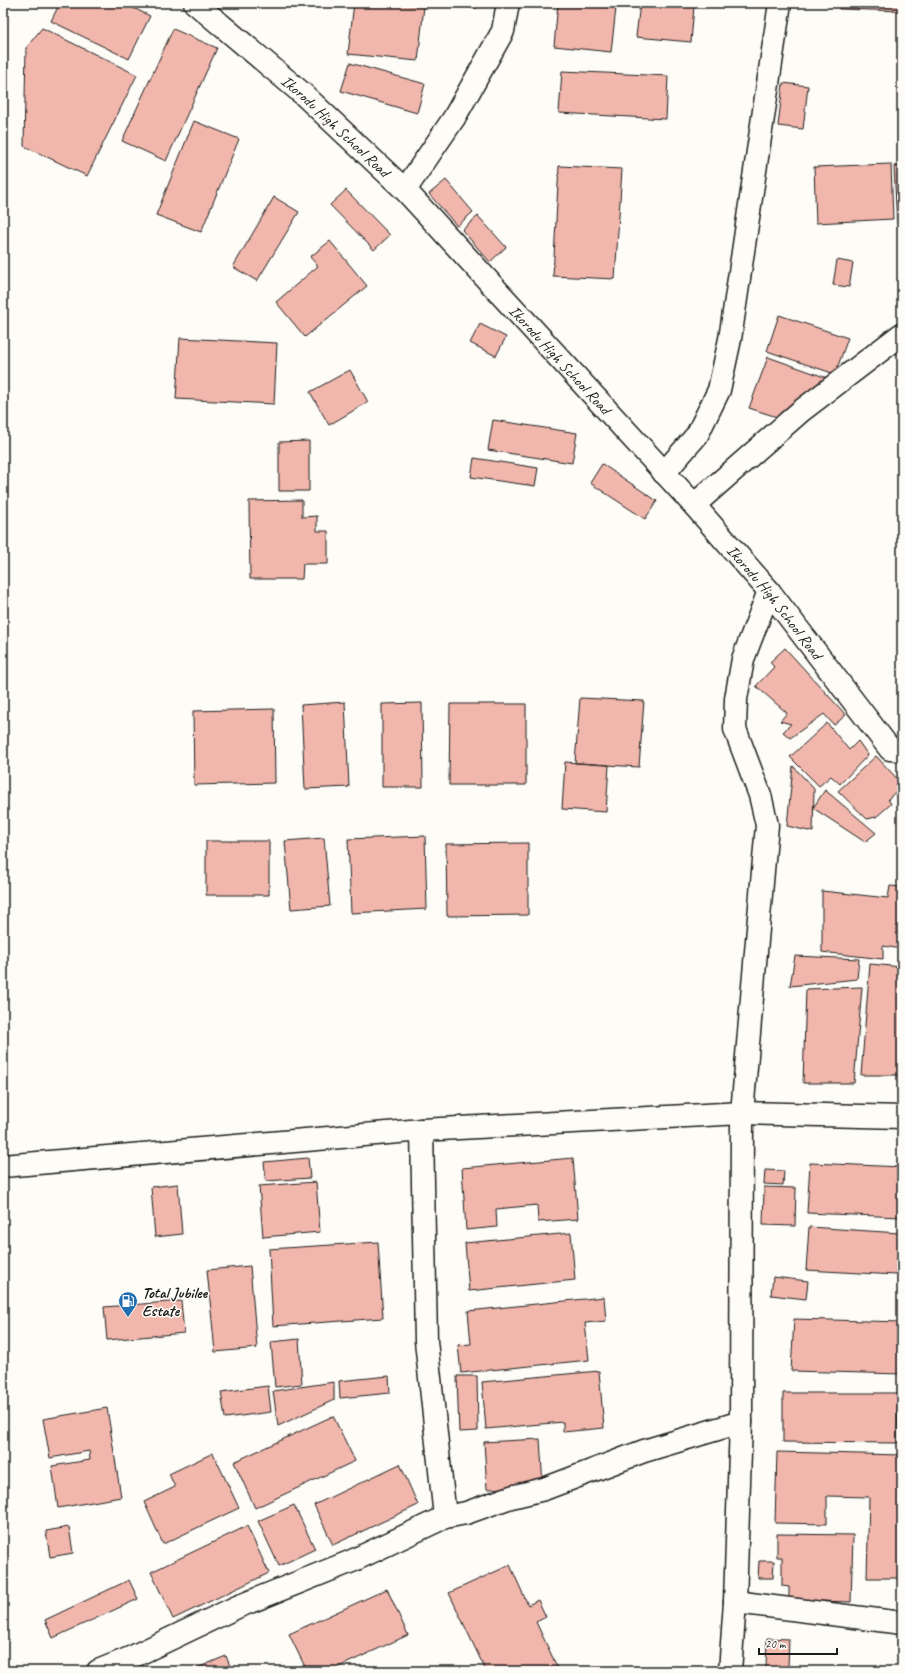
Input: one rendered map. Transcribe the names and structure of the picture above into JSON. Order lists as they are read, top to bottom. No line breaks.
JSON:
{"streets":{"street":["Ikorodu High School Road"]},"places":{"fuel station":["Total Jubilee Estate"]},"scale_bar":"20 m"}
